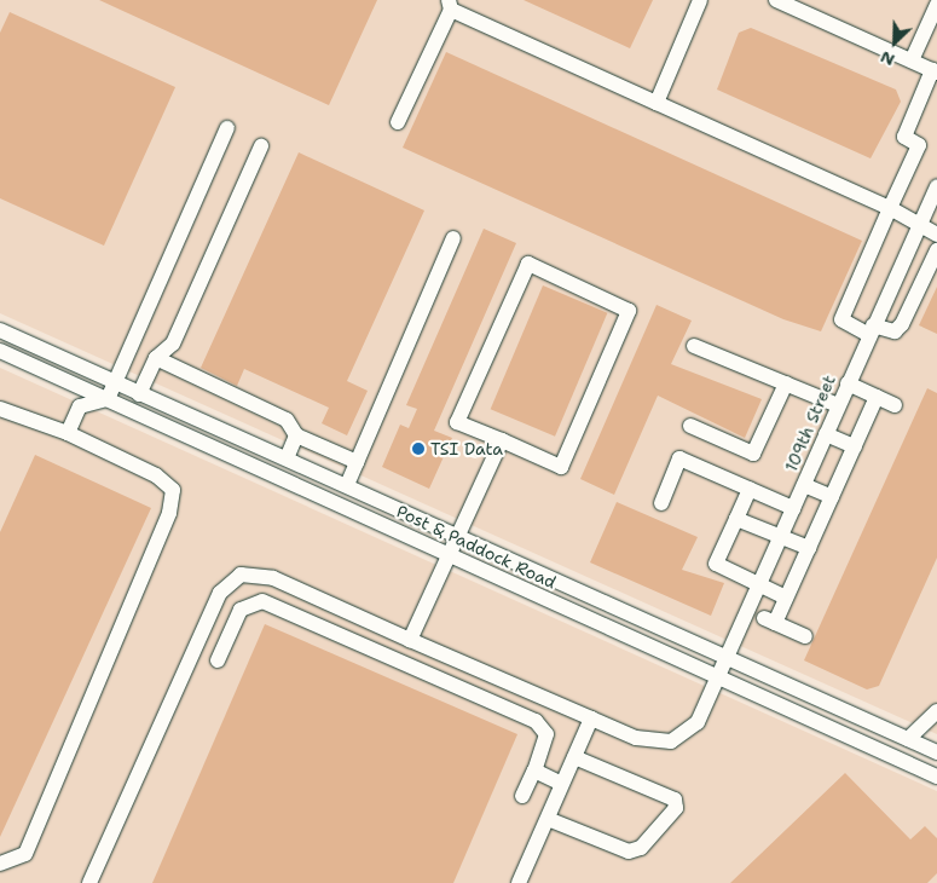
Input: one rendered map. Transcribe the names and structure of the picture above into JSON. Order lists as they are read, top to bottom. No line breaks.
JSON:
{"streets":{"street":["109th Street","Post & Paddock Road"]},"crossings":[["109th Street","Post & Paddock Road"]],"places":["TSI Data"],"north":"bottom left"}
